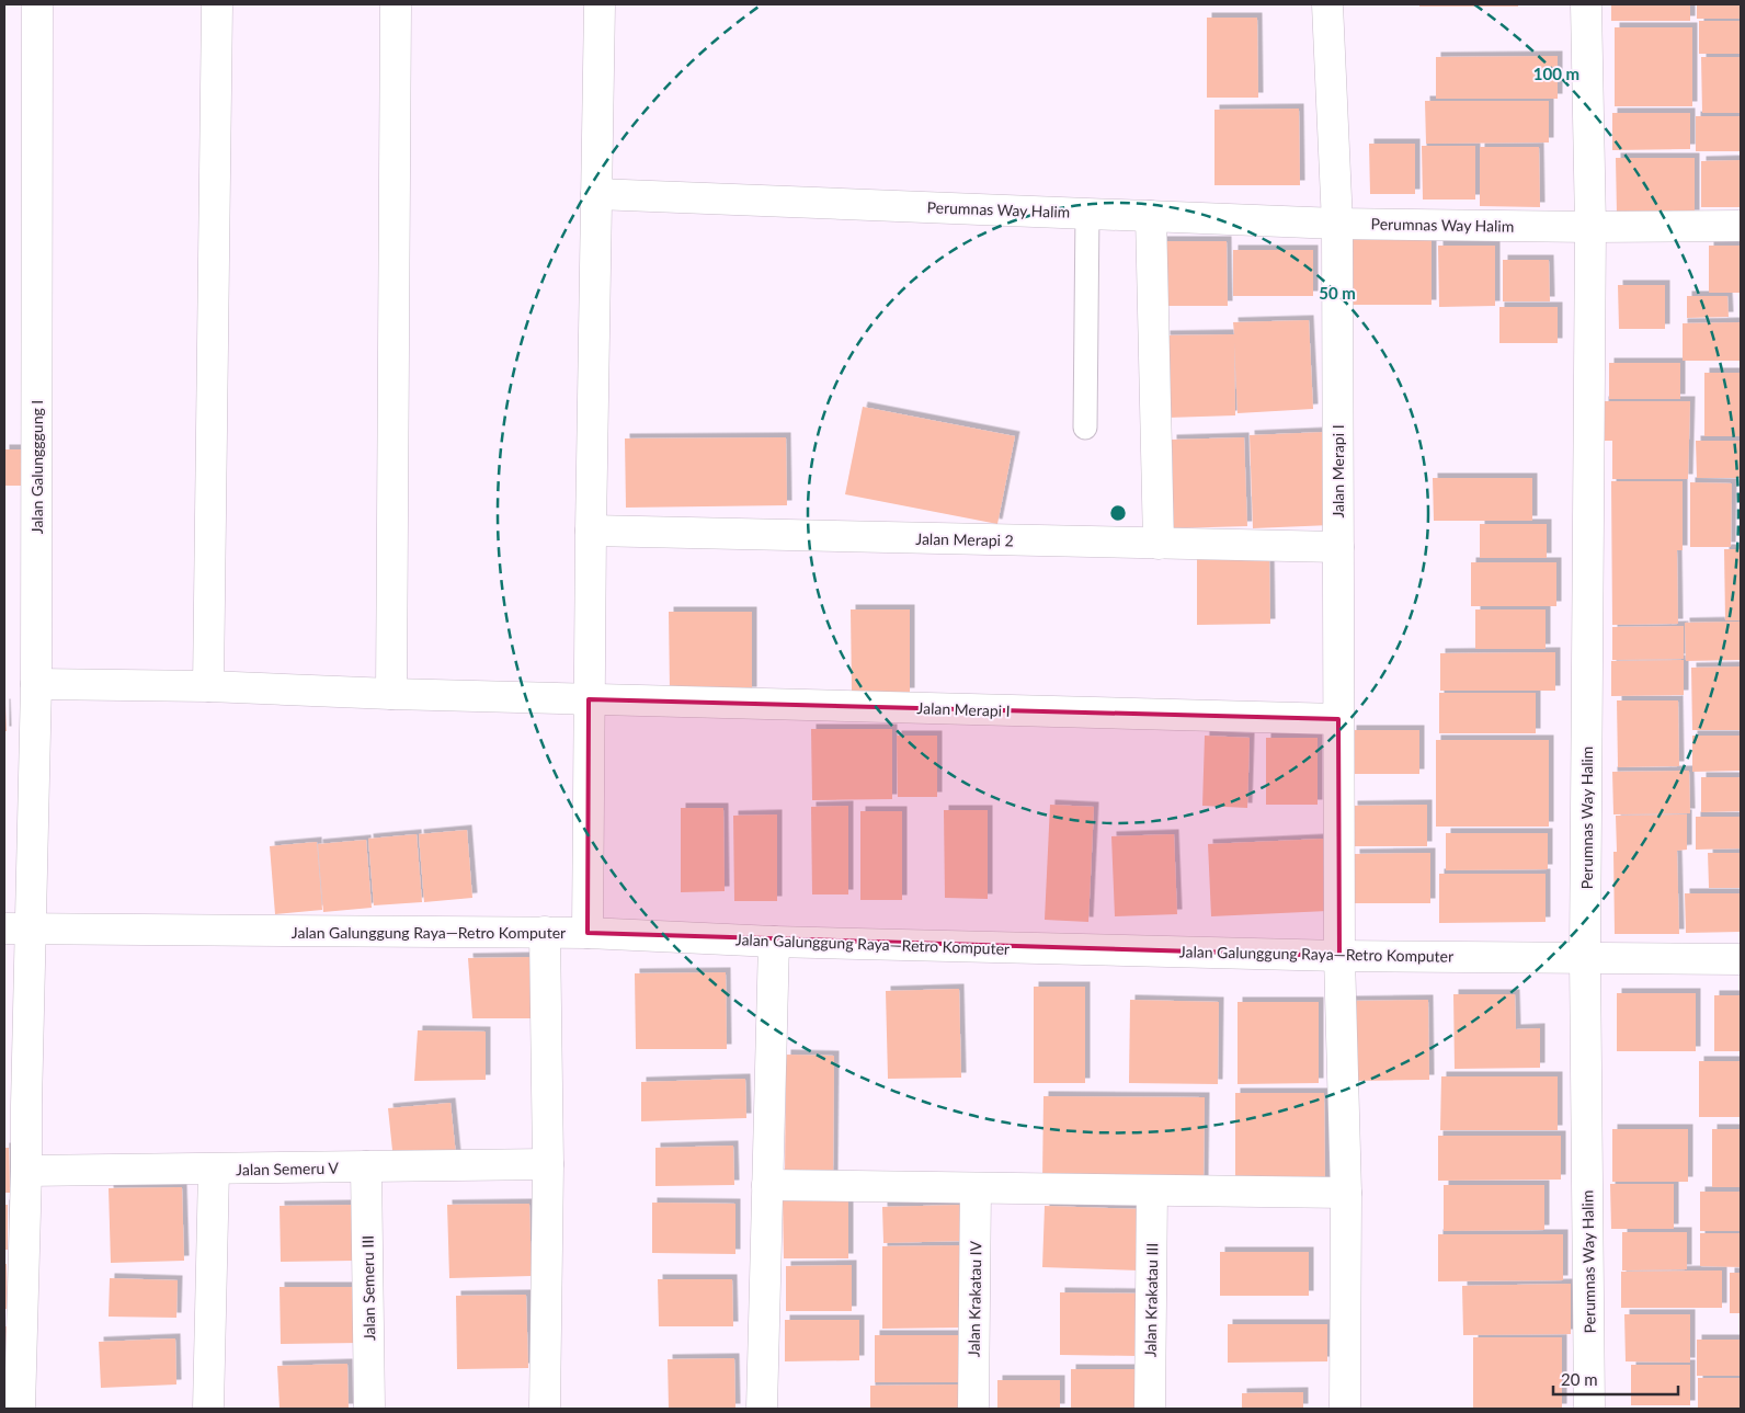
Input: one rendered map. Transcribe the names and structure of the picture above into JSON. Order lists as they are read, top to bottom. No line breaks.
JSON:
{"streets":{"street":["Perumnas Way Halim","Jalan Galungggung I","Jalan Merapi I","Jalan Merapi 2","Jalan Galunggung Raya—Retro Komputer","Jalan Semeru V","Jalan Semeru III","Jalan Krakatau IV","Jalan Krakatau III"]},"crossings":[["Perumnas Way Halim","Jalan Merapi I"],["Perumnas Way Halim","Jalan Galunggung Raya—Retro Komputer"],["Jalan Galungggung I","Jalan Merapi I"],["Jalan Galungggung I","Jalan Galunggung Raya—Retro Komputer"],["Jalan Galungggung I","Jalan Semeru V"],["Jalan Merapi I","Jalan Merapi 2"],["Jalan Merapi I","Jalan Galunggung Raya—Retro Komputer"],["Jalan Semeru V","Jalan Semeru III"]],"scale_bar":"20 m","rings":["100 m","50 m"]}
